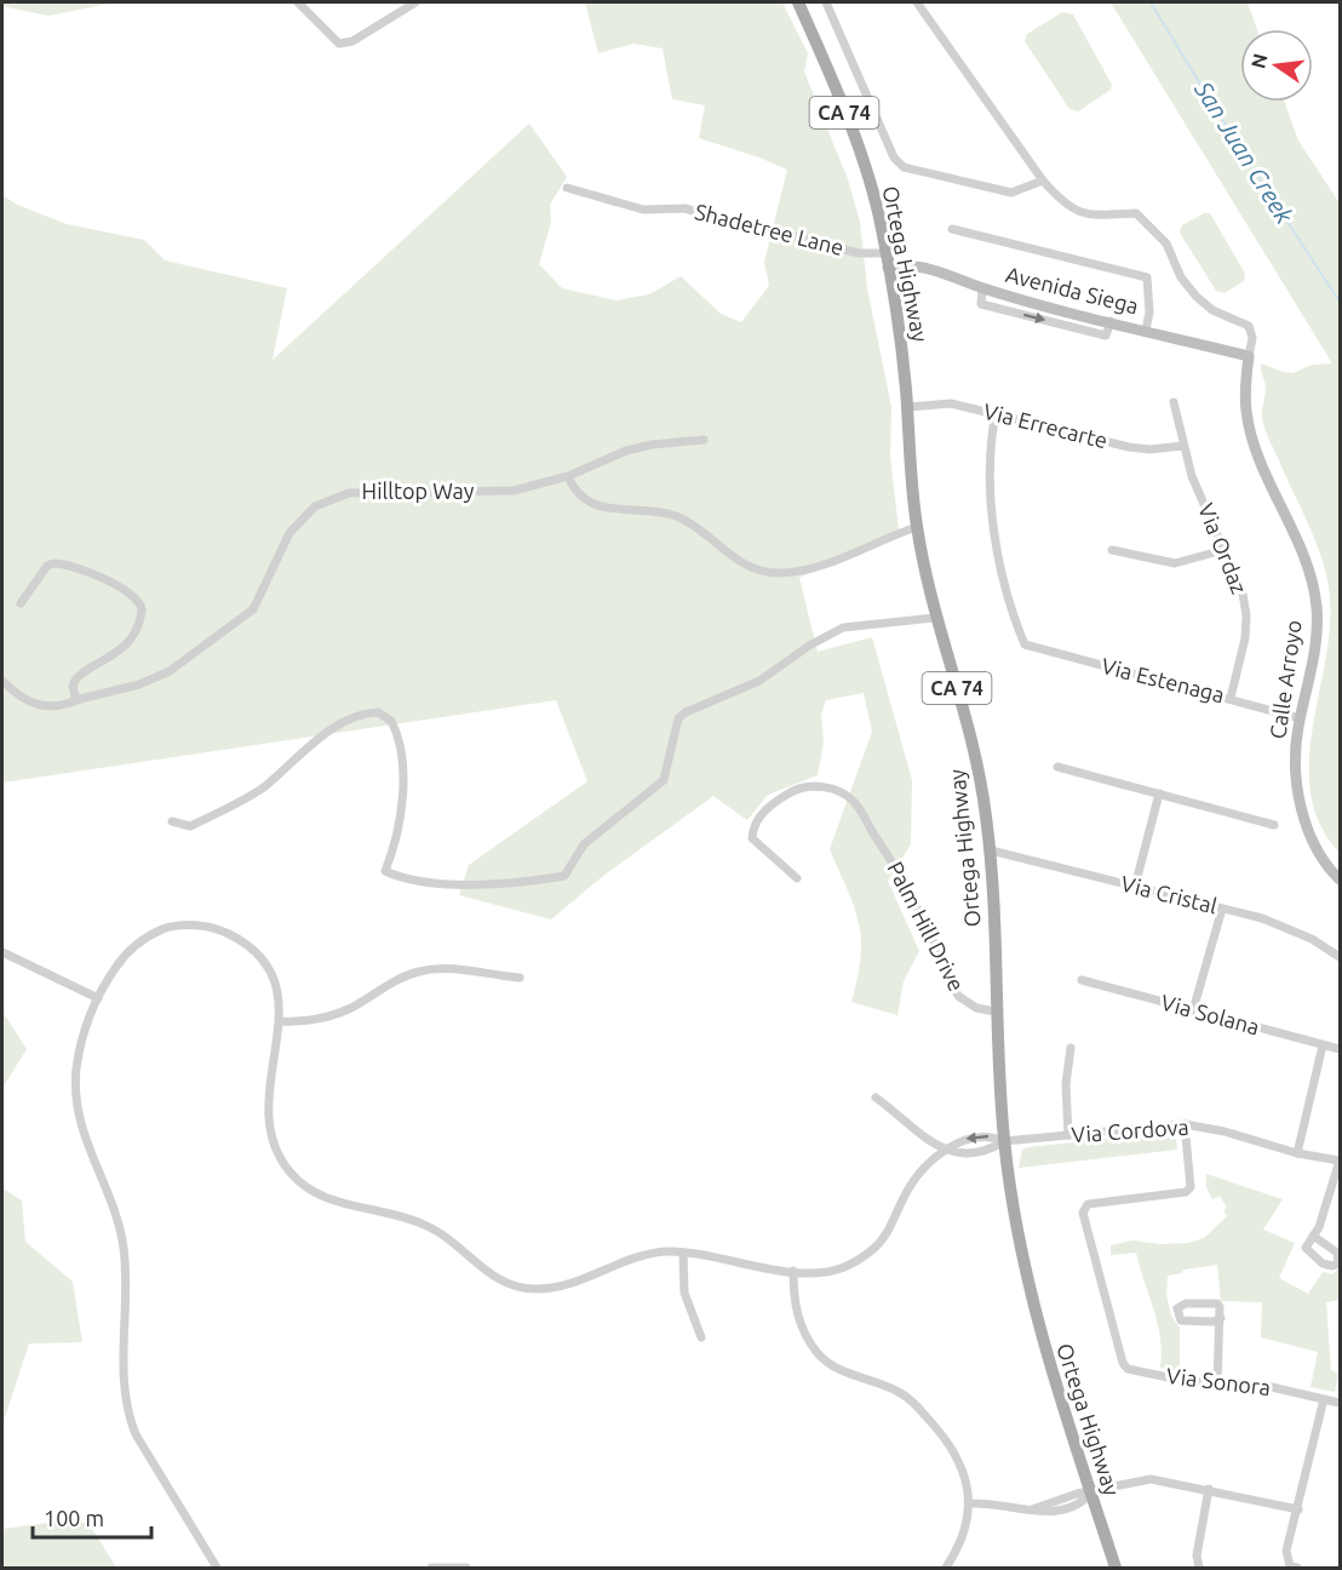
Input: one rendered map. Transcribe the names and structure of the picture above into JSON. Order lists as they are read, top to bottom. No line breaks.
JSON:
{"streets":{"main road":["CA 74","Ortega Highway"],"street":["Shadetree Lane","Avenida Siega","Via Errecarte","Hilltop Way","Via Ordaz","Calle Arroyo","Via Estenaga","Via Cristal","Palm Hill Drive","Via Solana","Via Cordova","Via Sonora"]},"crossings":[["Shadetree Lane","Ortega Highway"],["Ortega Highway","Avenida Siega"],["Ortega Highway","Via Errecarte"],["Ortega Highway","Via Cristal"],["Ortega Highway","Palm Hill Drive"],["Ortega Highway","Via Cordova"],["Avenida Siega","Calle Arroyo"],["Via Errecarte","Via Ordaz"],["Via Errecarte","Via Estenaga"],["Via Ordaz","Via Estenaga"],["Calle Arroyo","Via Estenaga"],["Via Cordova","Via Sonora"]],"water":["San Juan Creek"],"scale_bar":"100 m","north":"left"}
